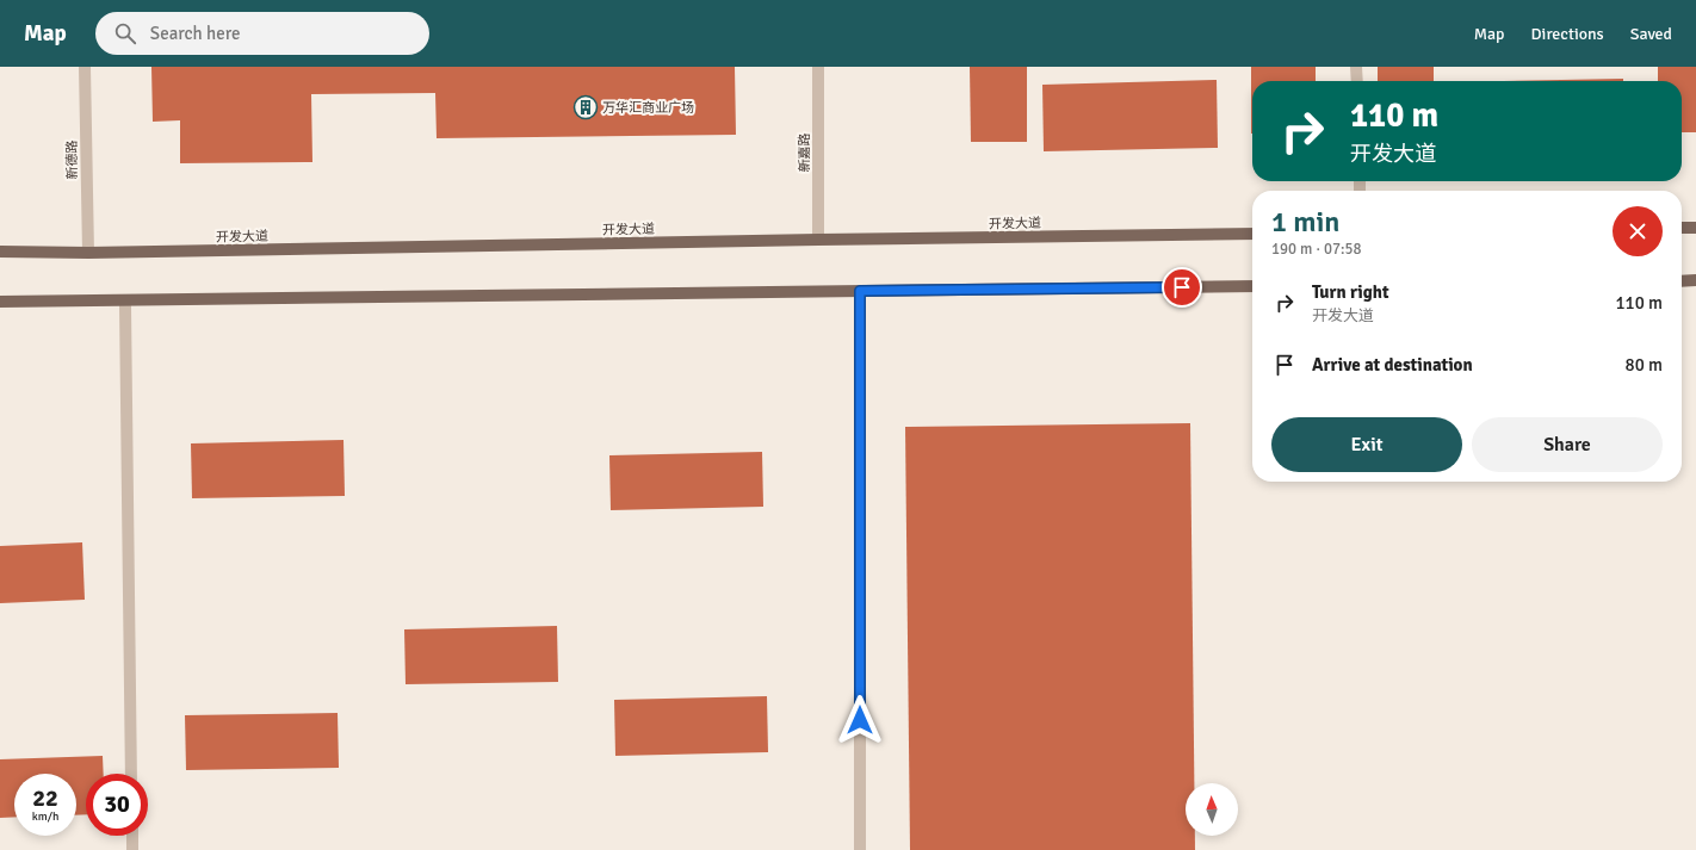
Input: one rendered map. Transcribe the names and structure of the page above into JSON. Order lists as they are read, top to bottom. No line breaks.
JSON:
{"streets":{"main road":["开发大道"],"street":["新嘉路","新德路"]},"crossings":[["新嘉路","开发大道"],["新德路","开发大道"]],"places":{"building":["万华汇商业广场"]},"north":"top","page":{"header":"Map","search":"Search here","nav":["Map","Directions","Saved"],"turn":["110 m","开发大道"],"heading":["1 min","190 m · 07:58"],"list":[{"name":"Turn right","note":"开发大道","value":"110 m"},{"name":"Arrive at destination","value":"80 m"}],"buttons":["Exit","Share"],"speed":"22 km/h","limit":"30"}}
